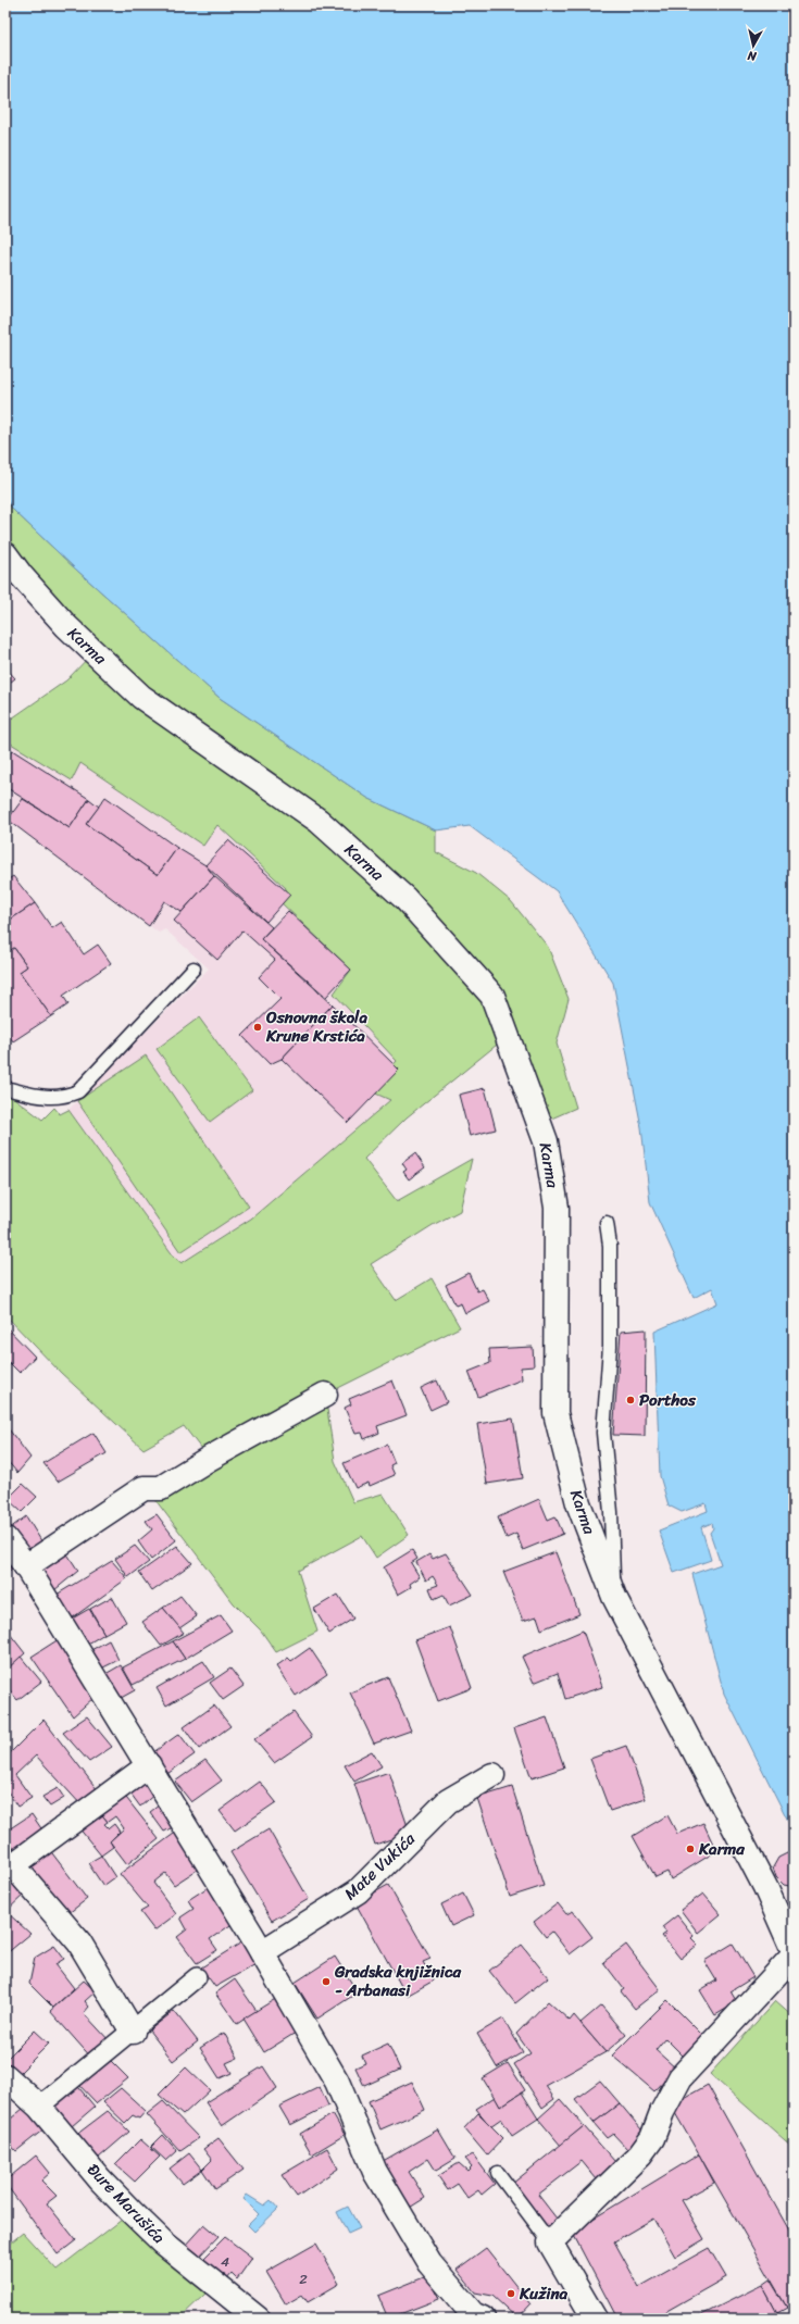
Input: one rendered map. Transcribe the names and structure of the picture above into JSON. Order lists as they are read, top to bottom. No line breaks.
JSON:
{"streets":{"street":["Karma","Mate Vukića","Đure Marušića"]},"places":["Osnovna škola Krune Krstića","Porthos","Karma","Gradska knjižnica - Arbanasi","Kužina"],"house_numbers":["4","2"],"north":"bottom"}
